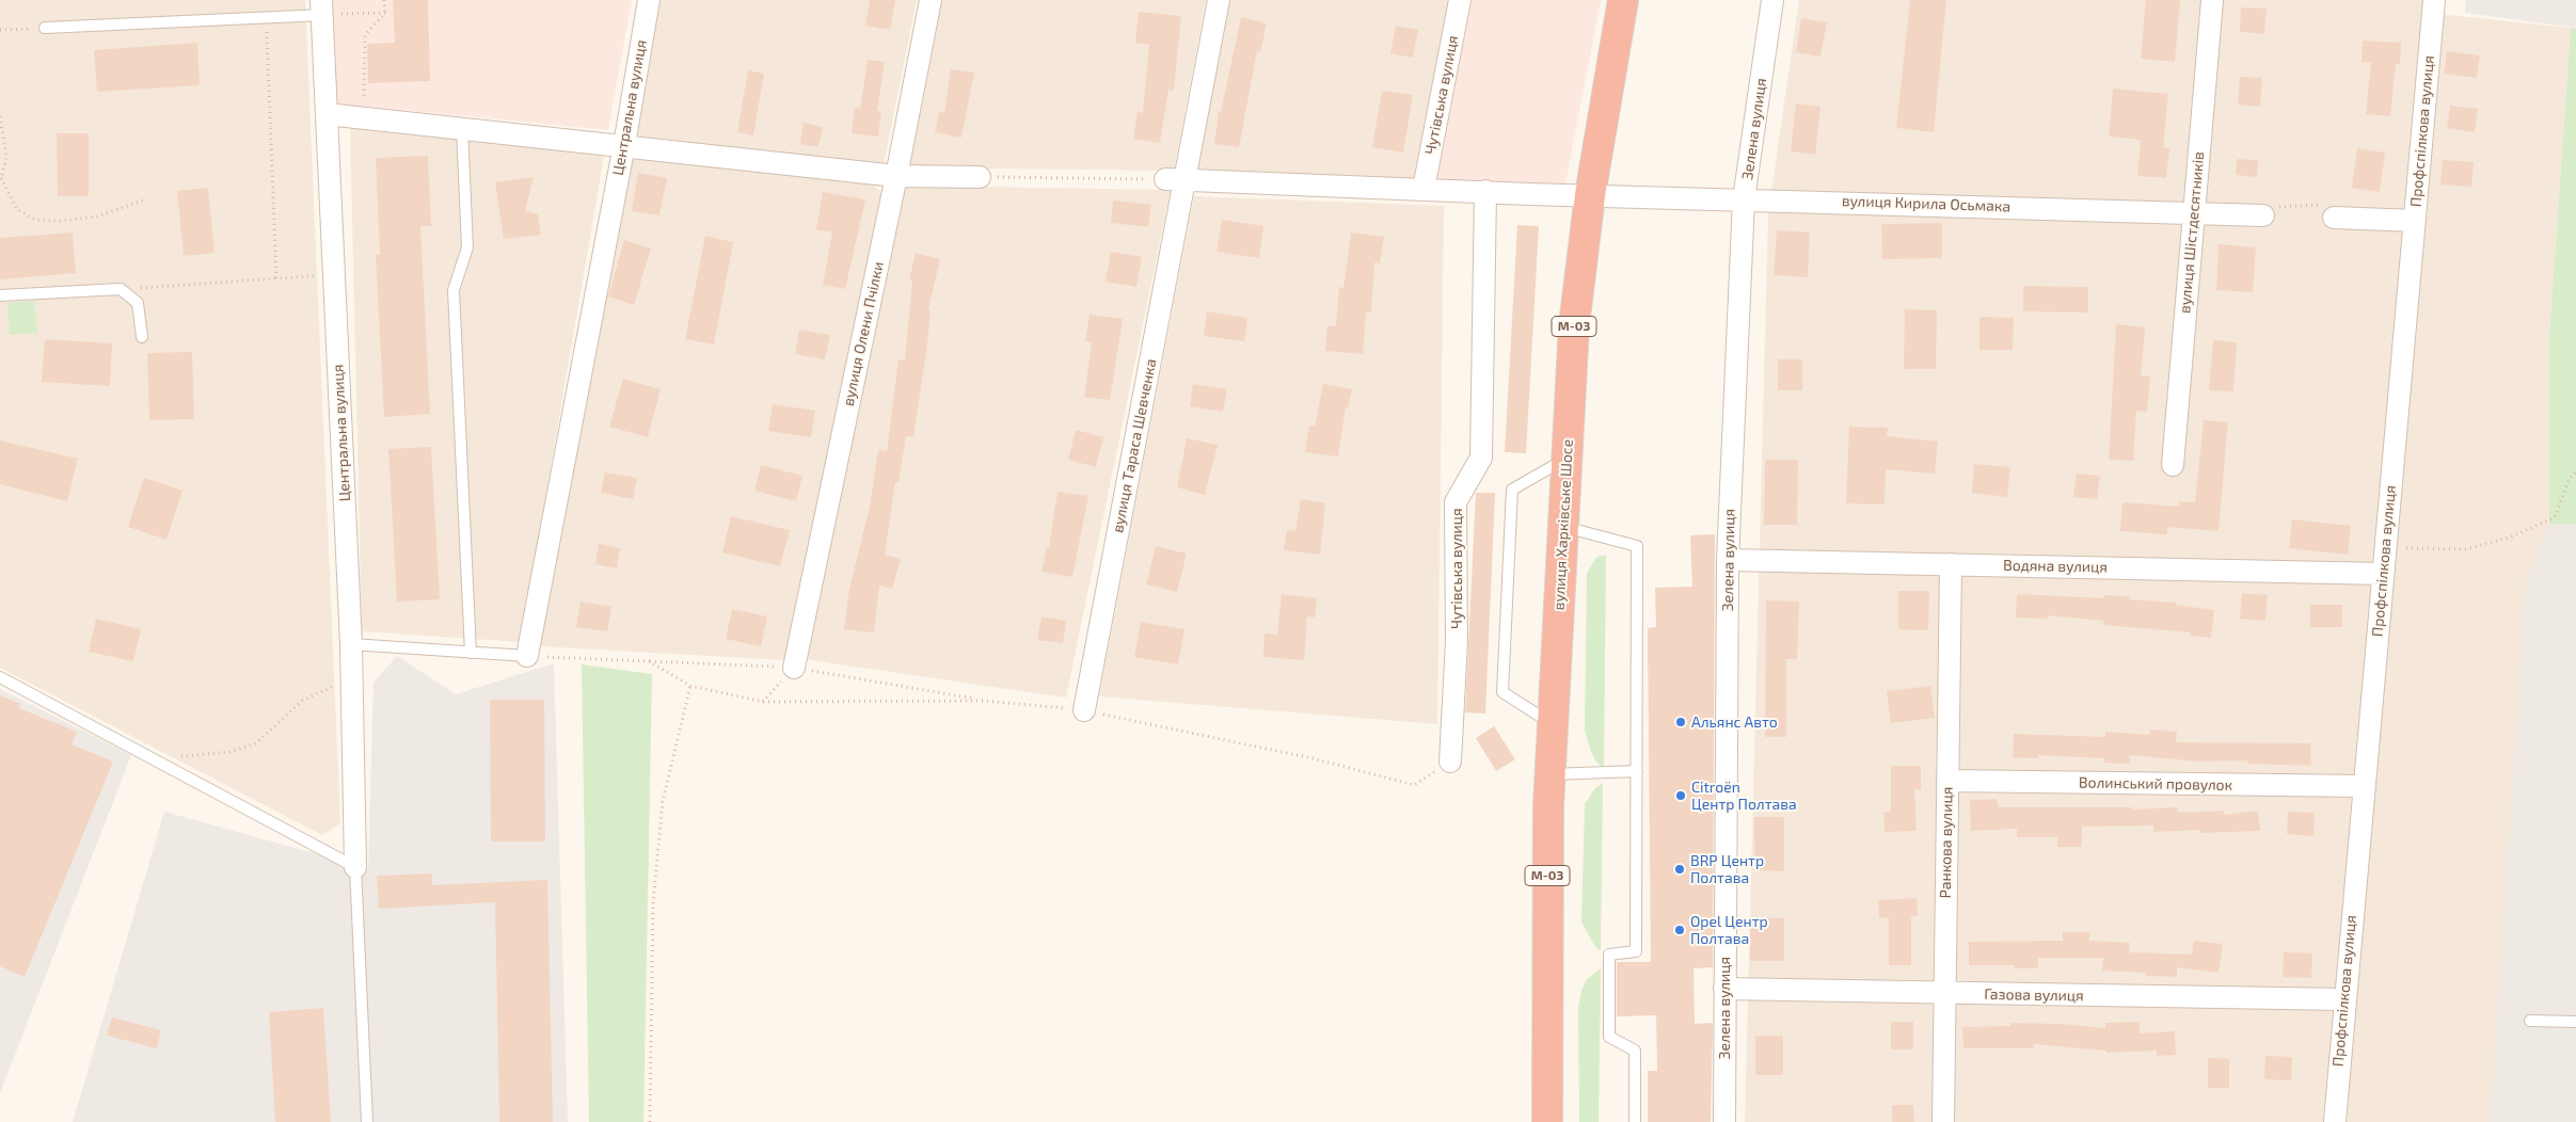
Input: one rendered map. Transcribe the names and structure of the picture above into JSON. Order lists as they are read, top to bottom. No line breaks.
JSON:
{"streets":{"highway":["М-03","вулиця Харківське Шосе"],"street":["Чутівська вулиця","Центральна вулиця","Зелена вулиця","Профспілкова вулиця","вулиця Кирила Осьмака","вулиця Шістдесятників","вулиця Олени Пчілки","вулиця Тараса Шевченка","Водяна вулиця","Волинський провулок","Ранкова вулиця","Газова вулиця"]},"crossings":[["Чутівська вулиця","вулиця Кирила Осьмака"],["Зелена вулиця","вулиця Кирила Осьмака"],["Зелена вулиця","Водяна вулиця"],["Зелена вулиця","Газова вулиця"],["Профспілкова вулиця","Водяна вулиця"],["Профспілкова вулиця","Волинський провулок"],["Профспілкова вулиця","Газова вулиця"],["вулиця Кирила Осьмака","вулиця Шістдесятників"],["вулиця Кирила Осьмака","вулиця Тараса Шевченка"],["вулиця Кирила Осьмака","вулиця Харківське Шосе"],["Водяна вулиця","Ранкова вулиця"],["Волинський провулок","Ранкова вулиця"],["Ранкова вулиця","Газова вулиця"]],"places":["Альянс Авто","Citroën Центр Полтава","BRP Центр Полтава","Opel Центр Полтава"]}
